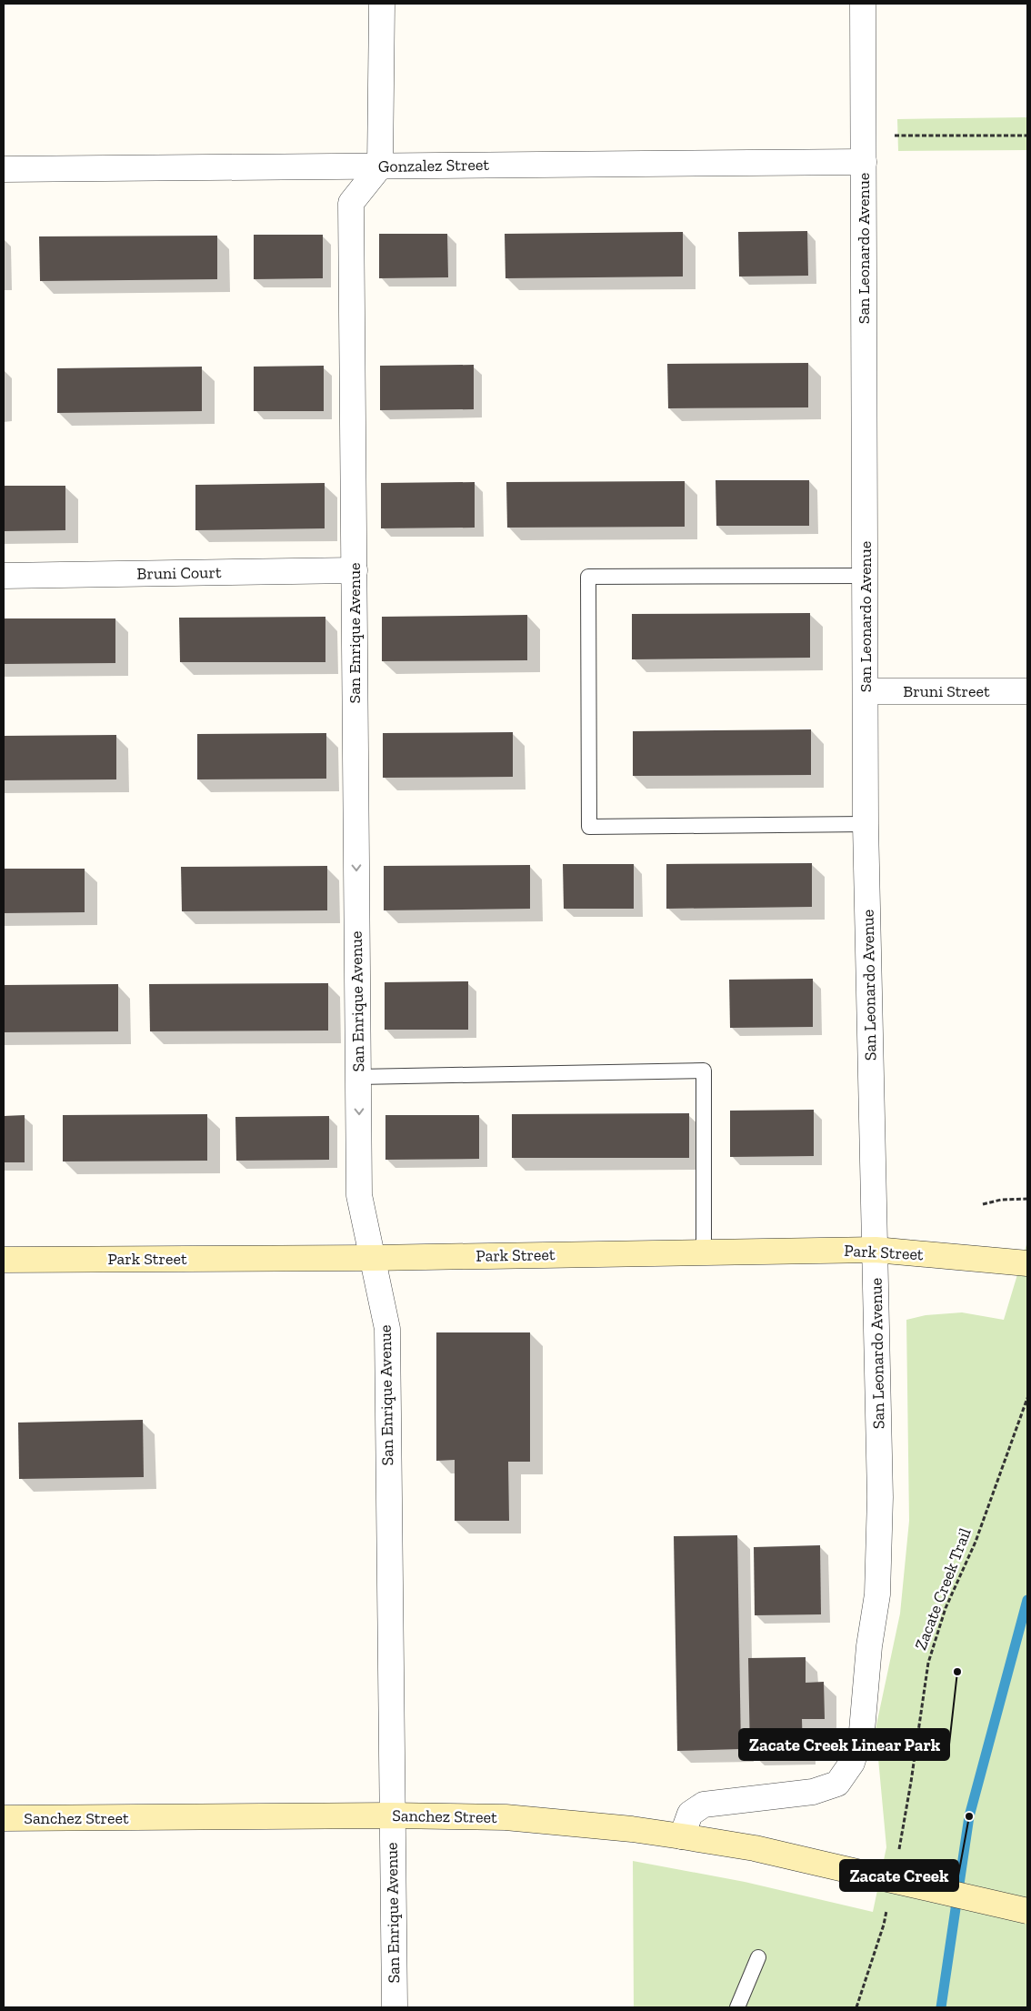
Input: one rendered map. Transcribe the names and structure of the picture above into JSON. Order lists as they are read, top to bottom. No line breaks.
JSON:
{"streets":{"street":["Gonzalez Street","San Leonardo Avenue","Bruni Court","San Enrique Avenue","Bruni Street","Park Street","Sanchez Street"],"path":["Zacate Creek Trail"]},"crossings":[["Gonzalez Street","San Leonardo Avenue"],["Gonzalez Street","San Enrique Avenue"],["San Leonardo Avenue","Bruni Street"],["San Leonardo Avenue","Park Street"],["San Leonardo Avenue","Sanchez Street"],["Bruni Court","San Enrique Avenue"],["San Enrique Avenue","Park Street"],["San Enrique Avenue","Sanchez Street"]],"one_way":["San Enrique Avenue"],"places":["Zacate Creek Linear Park","Zacate Creek"]}
